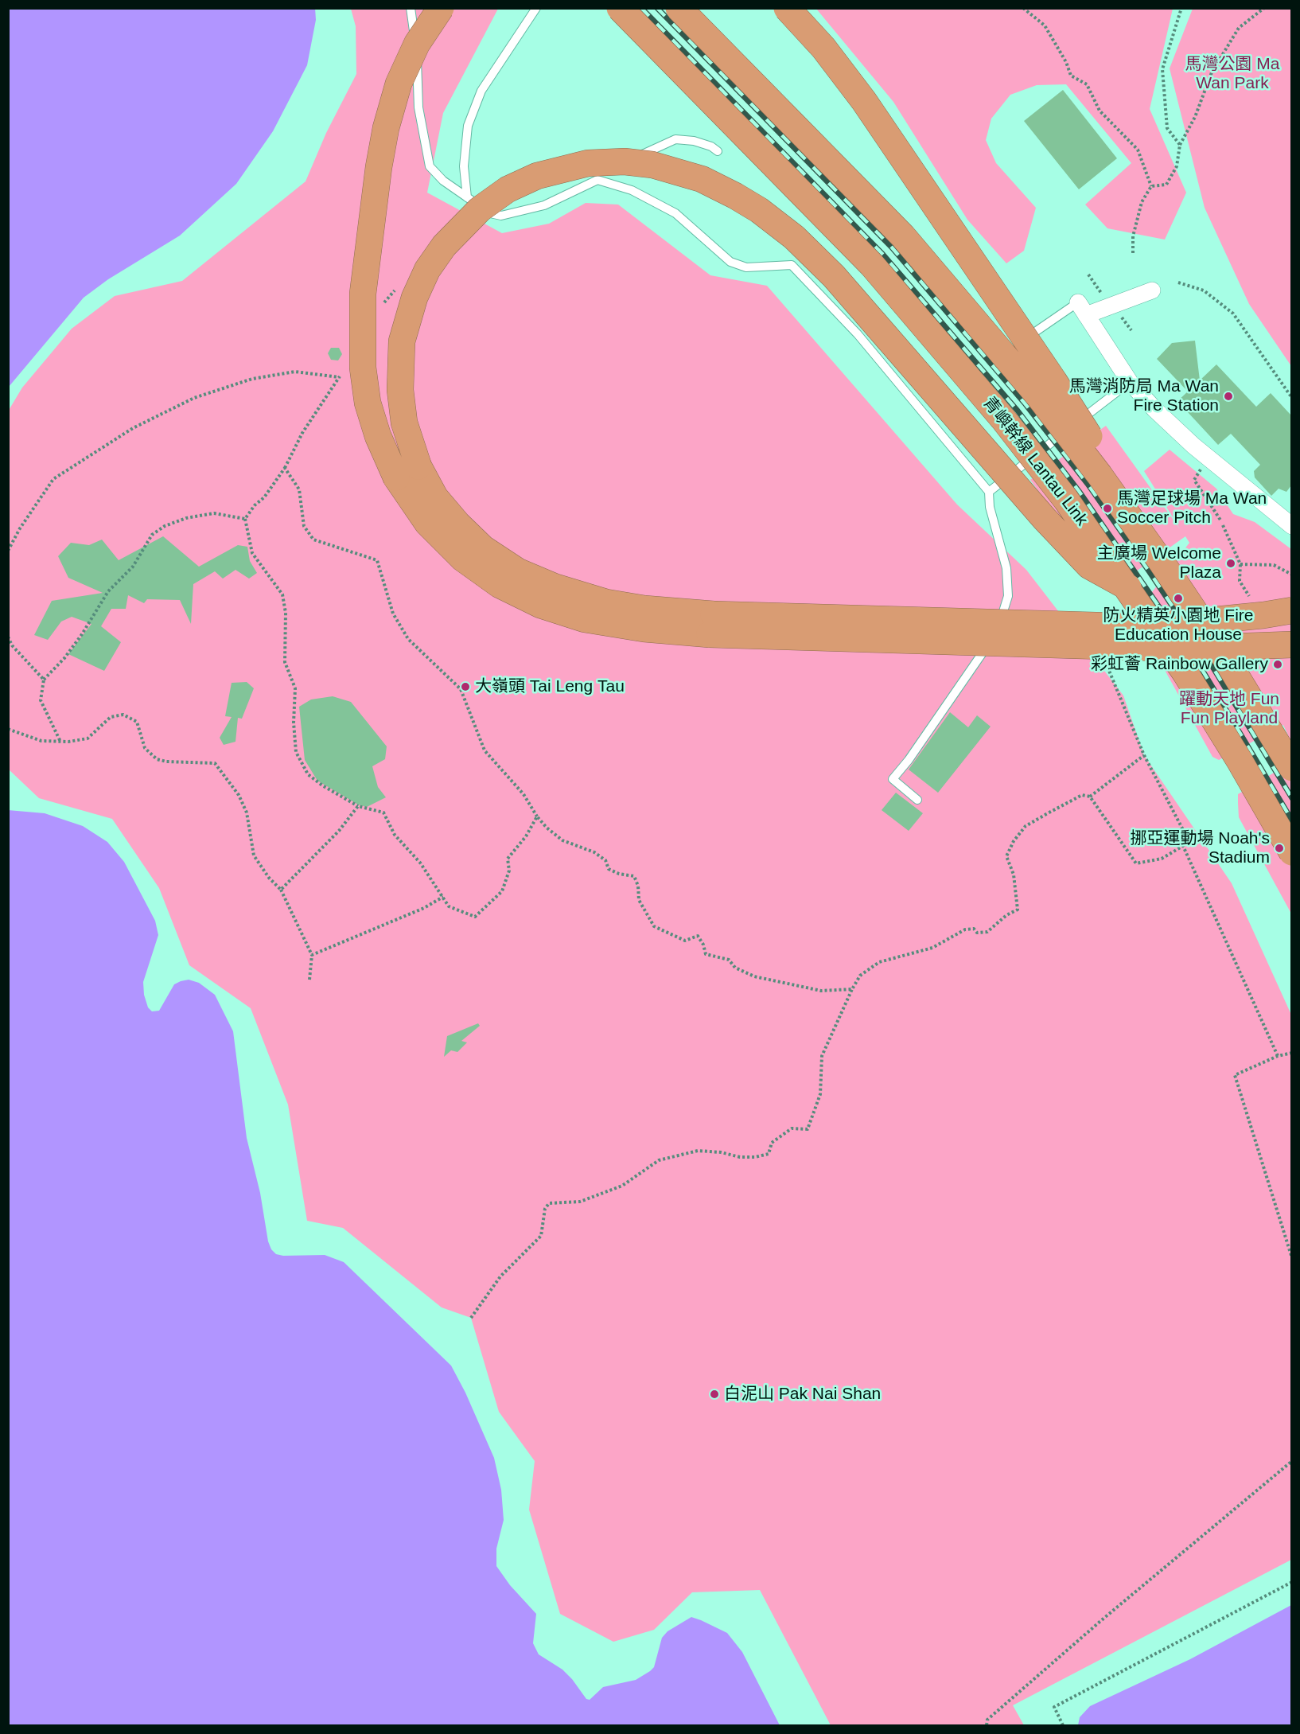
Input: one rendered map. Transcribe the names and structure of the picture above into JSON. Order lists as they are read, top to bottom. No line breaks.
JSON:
{"streets":{"highway":["青嶼幹線 Lantau Link"]},"parks":["馬灣公園 Ma Wan Park","躍動天地 Fun Fun Playland"],"places":["馬灣消防局 Ma Wan Fire Station","馬灣足球場 Ma Wan Soccer Pitch","主廣場 Welcome Plaza","防火精英小園地 Fire Education House","彩虹薈 Rainbow Gallery","大嶺頭 Tai Leng Tau","挪亞運動場 Noah's Stadium","白泥山 Pak Nai Shan"]}
